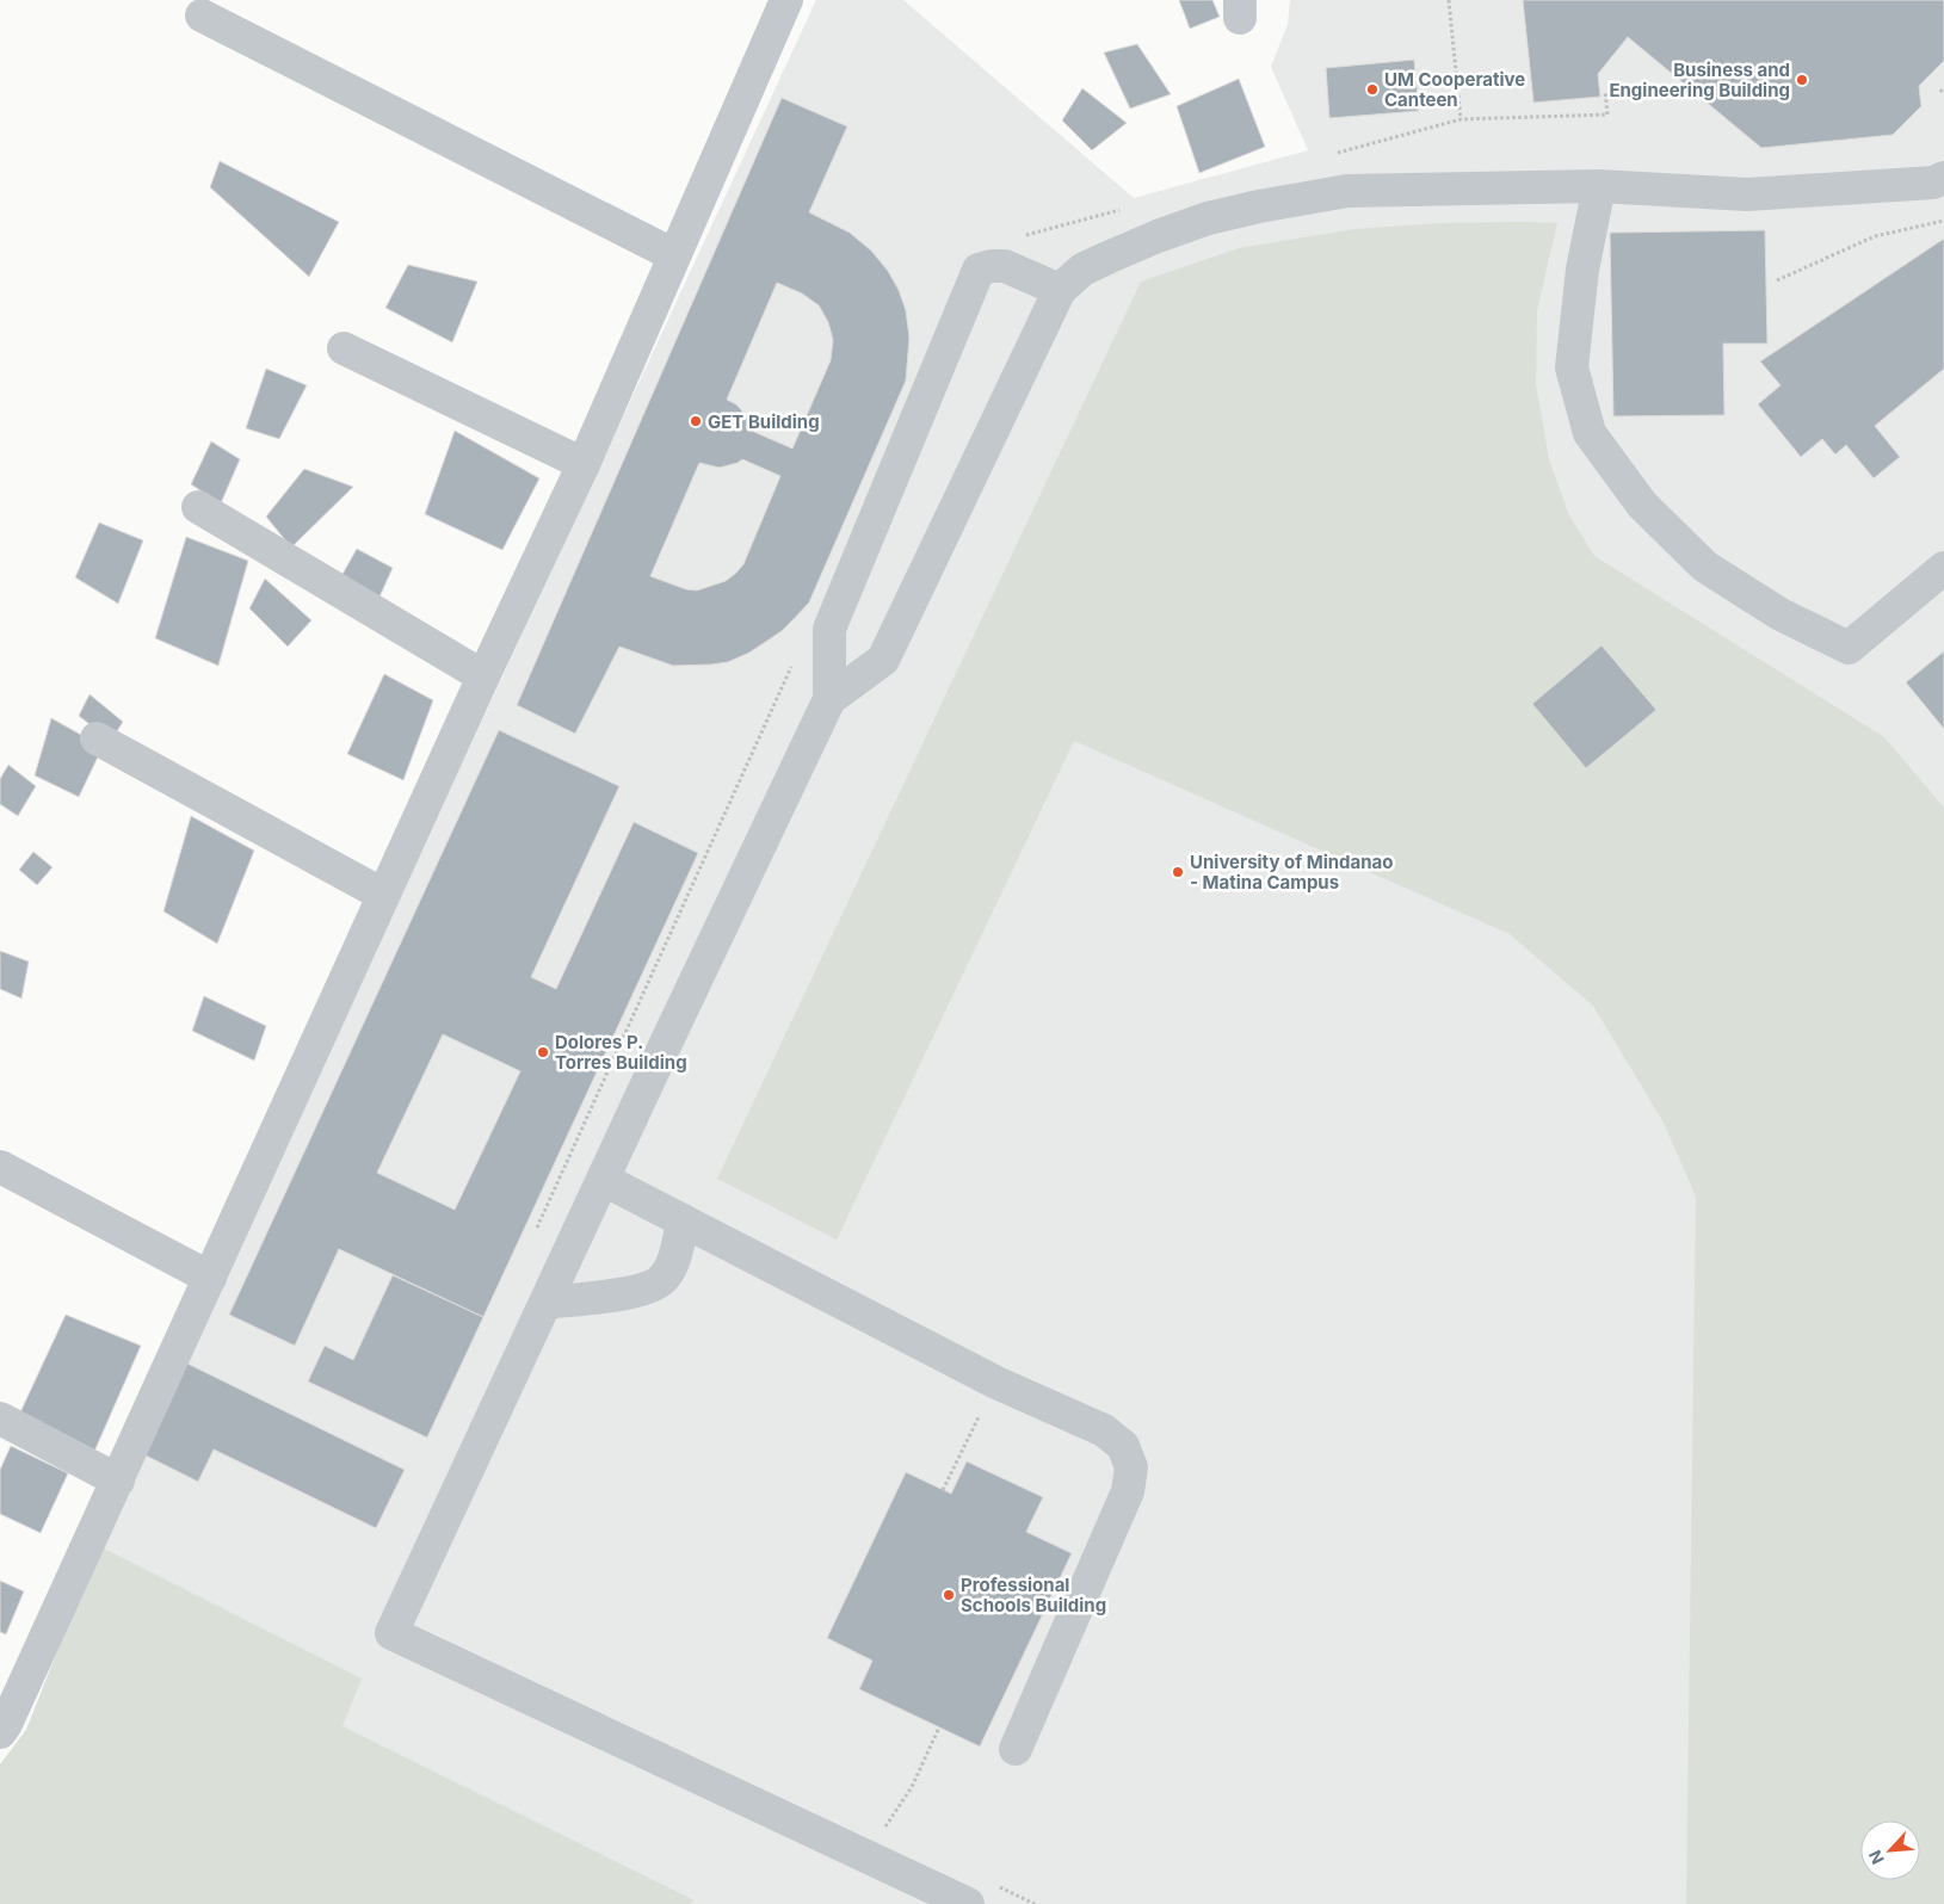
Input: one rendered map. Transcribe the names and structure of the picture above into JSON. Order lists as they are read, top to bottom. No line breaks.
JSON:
{"places":["Business and Engineering Building","UM Cooperative Canteen","GET Building","University of Mindanao - Matina Campus","Dolores P. Torres Building","Professional Schools Building"],"north":"bottom left"}
